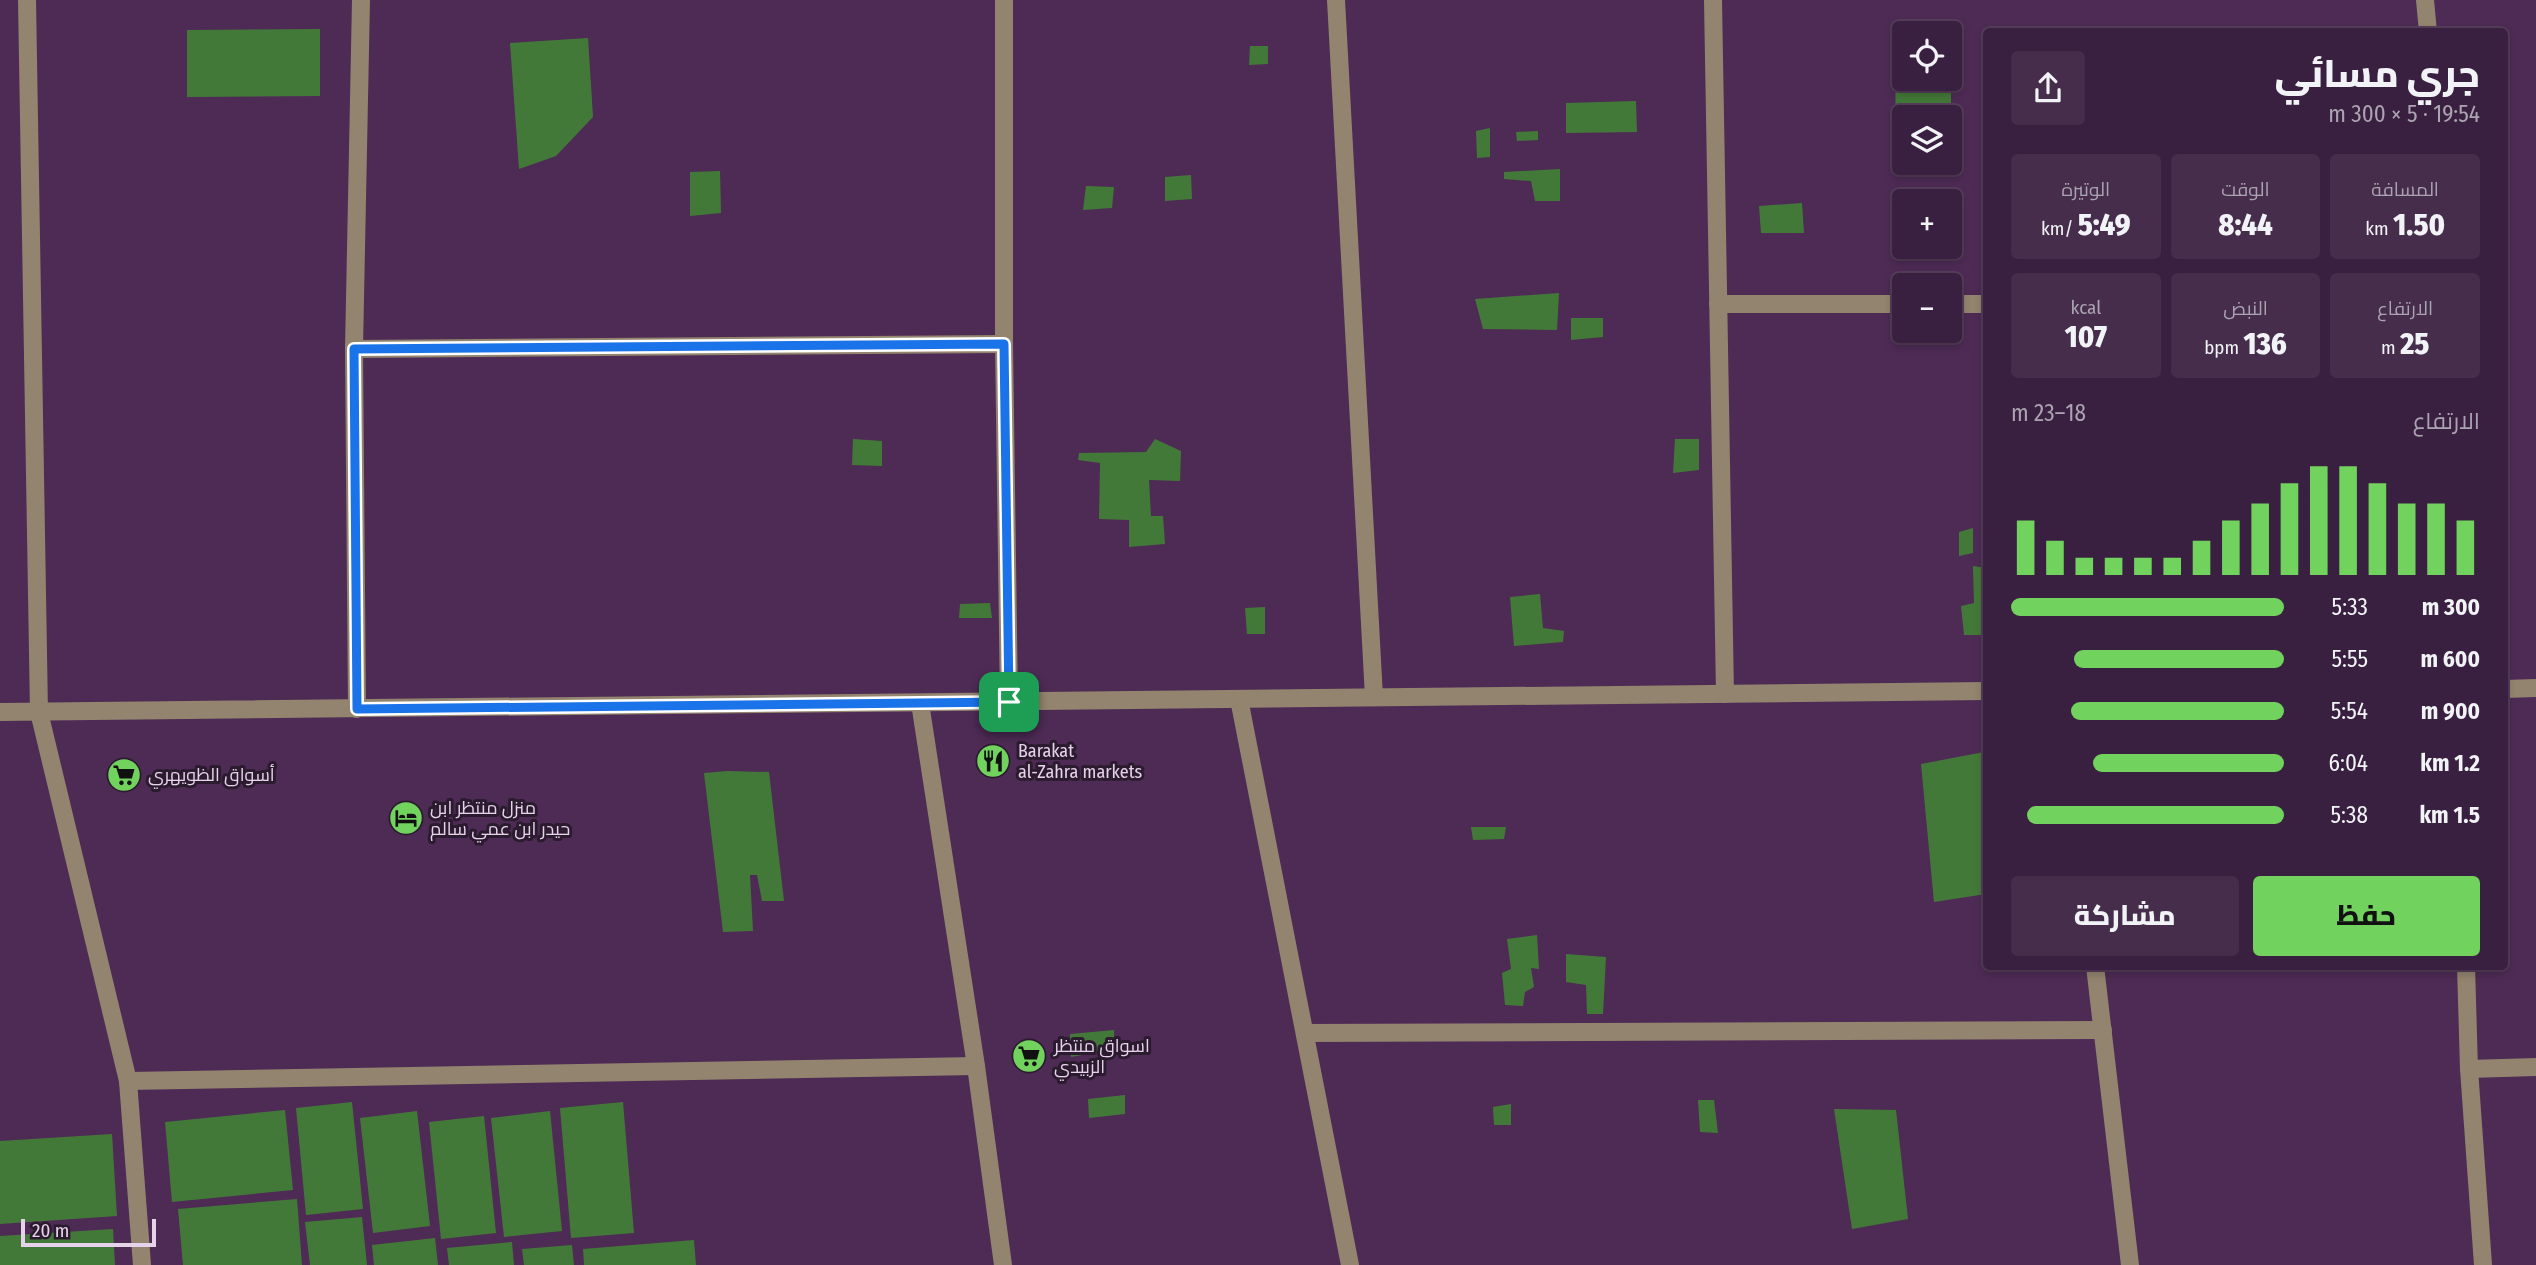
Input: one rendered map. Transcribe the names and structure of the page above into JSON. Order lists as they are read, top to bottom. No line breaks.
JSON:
{"places":{"restaurant":["Barakat al-Zahra markets"],"supermarket":["أسواق الظويهري","اسواق منتظر الزبيدي"],"hotel":["منزل منتظر ابن حيدر ابن عمي سالم"]},"scale_bar":"20 m","page":{"map_buttons":["+","−"],"heading":["جري مسائي","19:54 · 5 × 300 m"],"stats":[["المسافة","1.50 km"],["الوقت","8:44"],["الوتيرة","5:49 /km"],["الارتفاع","25 m"],["النبض","136 bpm"],["kcal","107"]],"chart":["الارتفاع","18–23 m"],"list":[{"name":"300 m","note":"5:33"},{"name":"600 m","note":"5:55"},{"name":"900 m","note":"5:54"},{"name":"1.2 km","note":"6:04"},{"name":"1.5 km","note":"5:38"}],"buttons":["حفظ","مشاركة"],"scale":"20 m"}}
